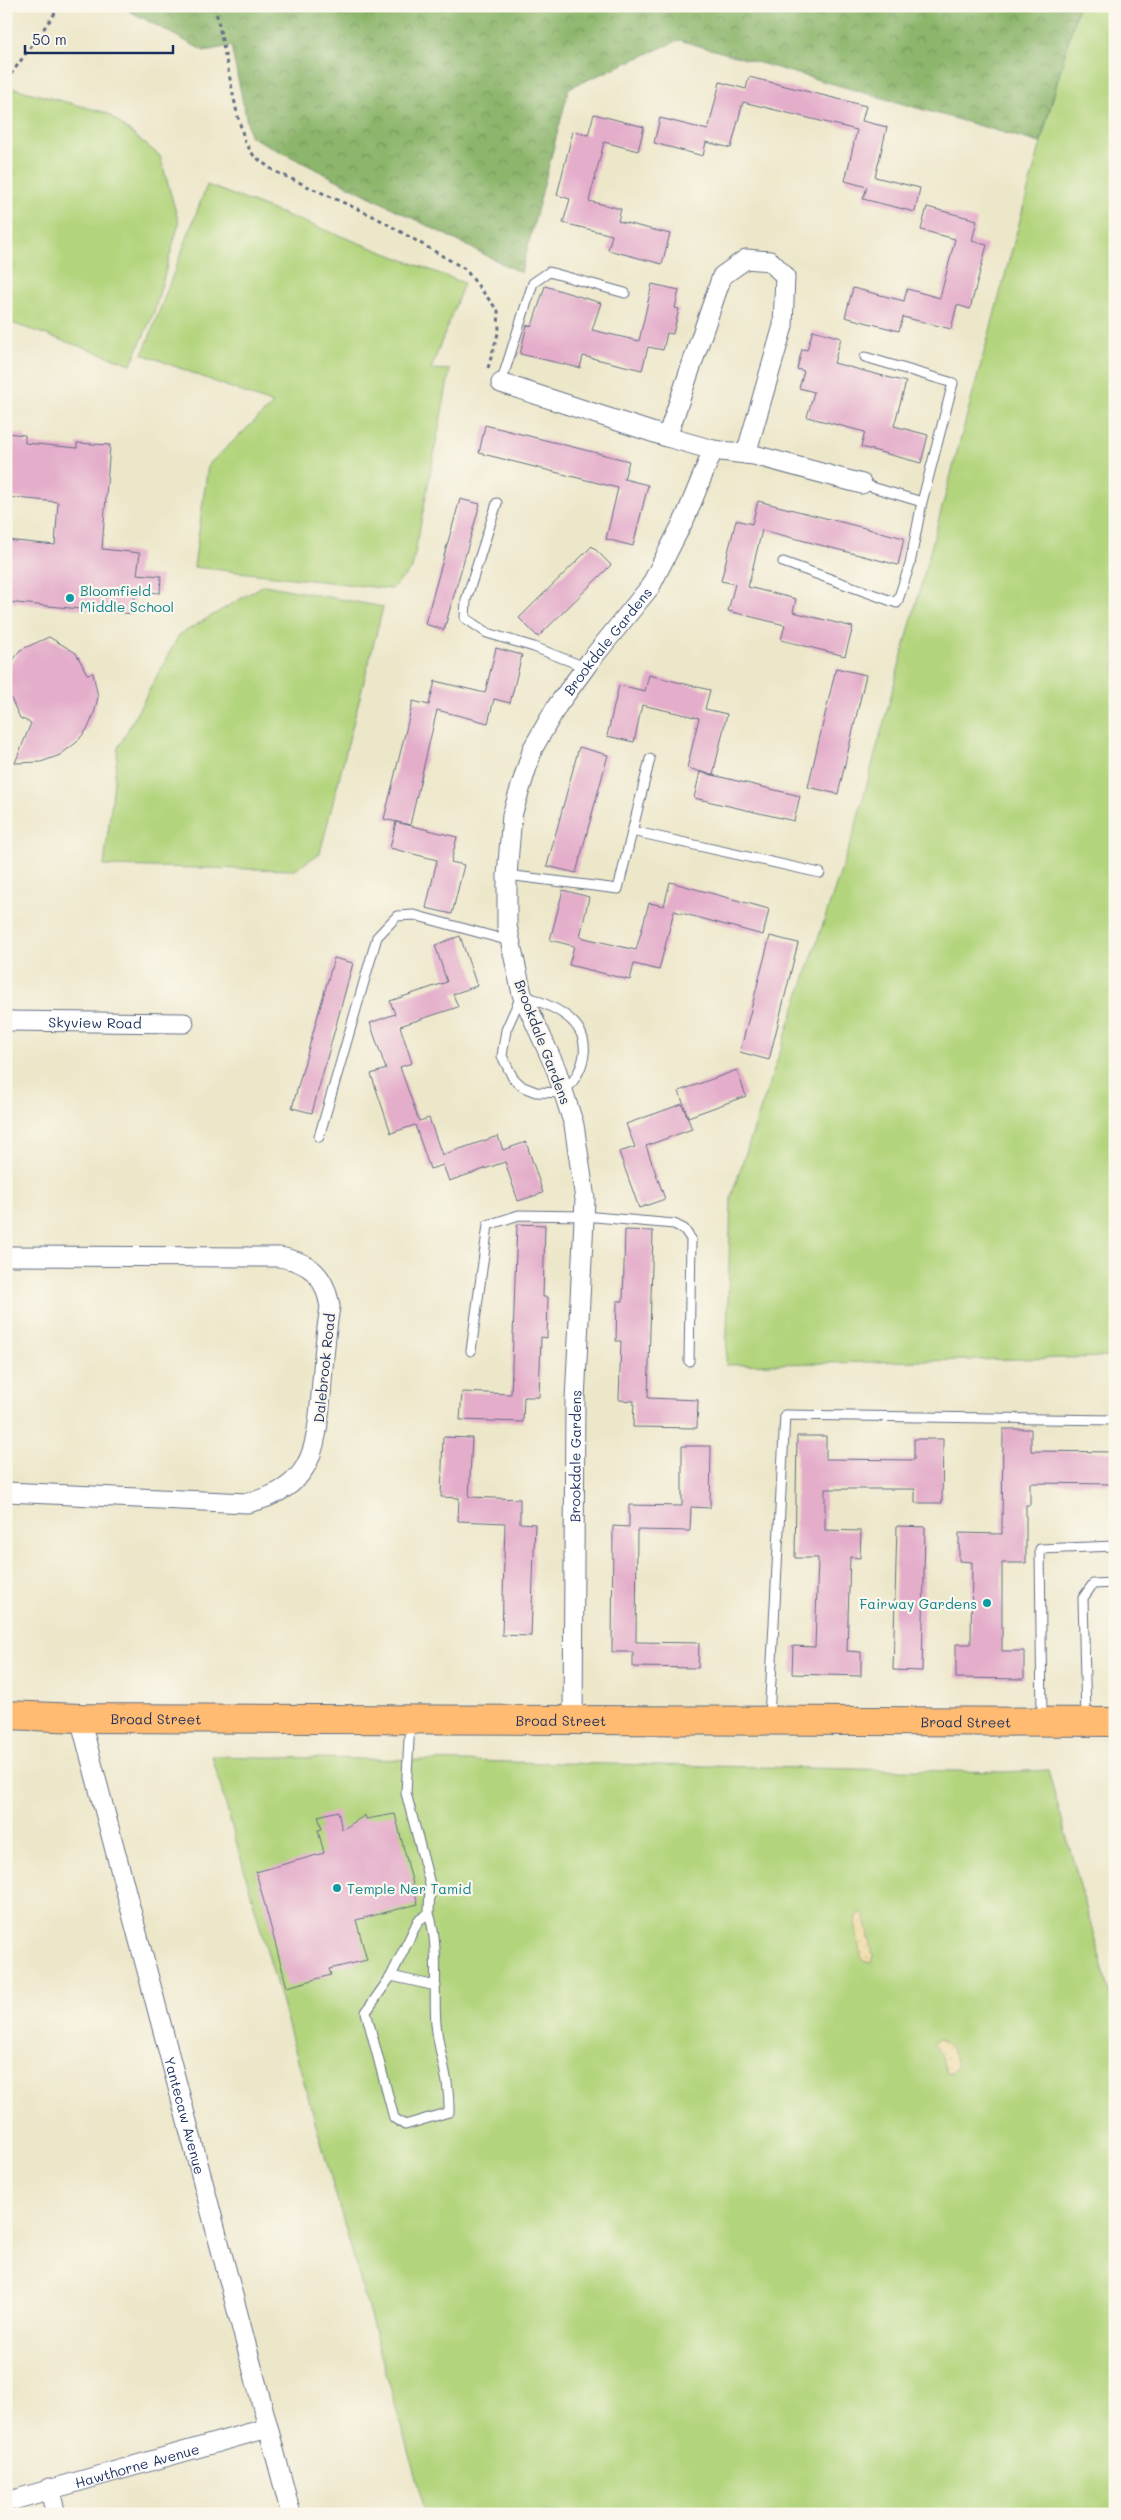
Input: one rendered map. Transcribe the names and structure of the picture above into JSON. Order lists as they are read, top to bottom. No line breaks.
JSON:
{"streets":{"main road":["Broad Street"],"street":["Brookdale Gardens","Skyview Road","Dalebrook Road","Yantecaw Avenue","Hawthorne Avenue"]},"crossings":[["Brookdale Gardens","Broad Street"],["Broad Street","Yantecaw Avenue"],["Yantecaw Avenue","Hawthorne Avenue"]],"places":["Bloomfield Middle School","Fairway Gardens","Temple Ner Tamid"],"scale_bar":"50 m"}
